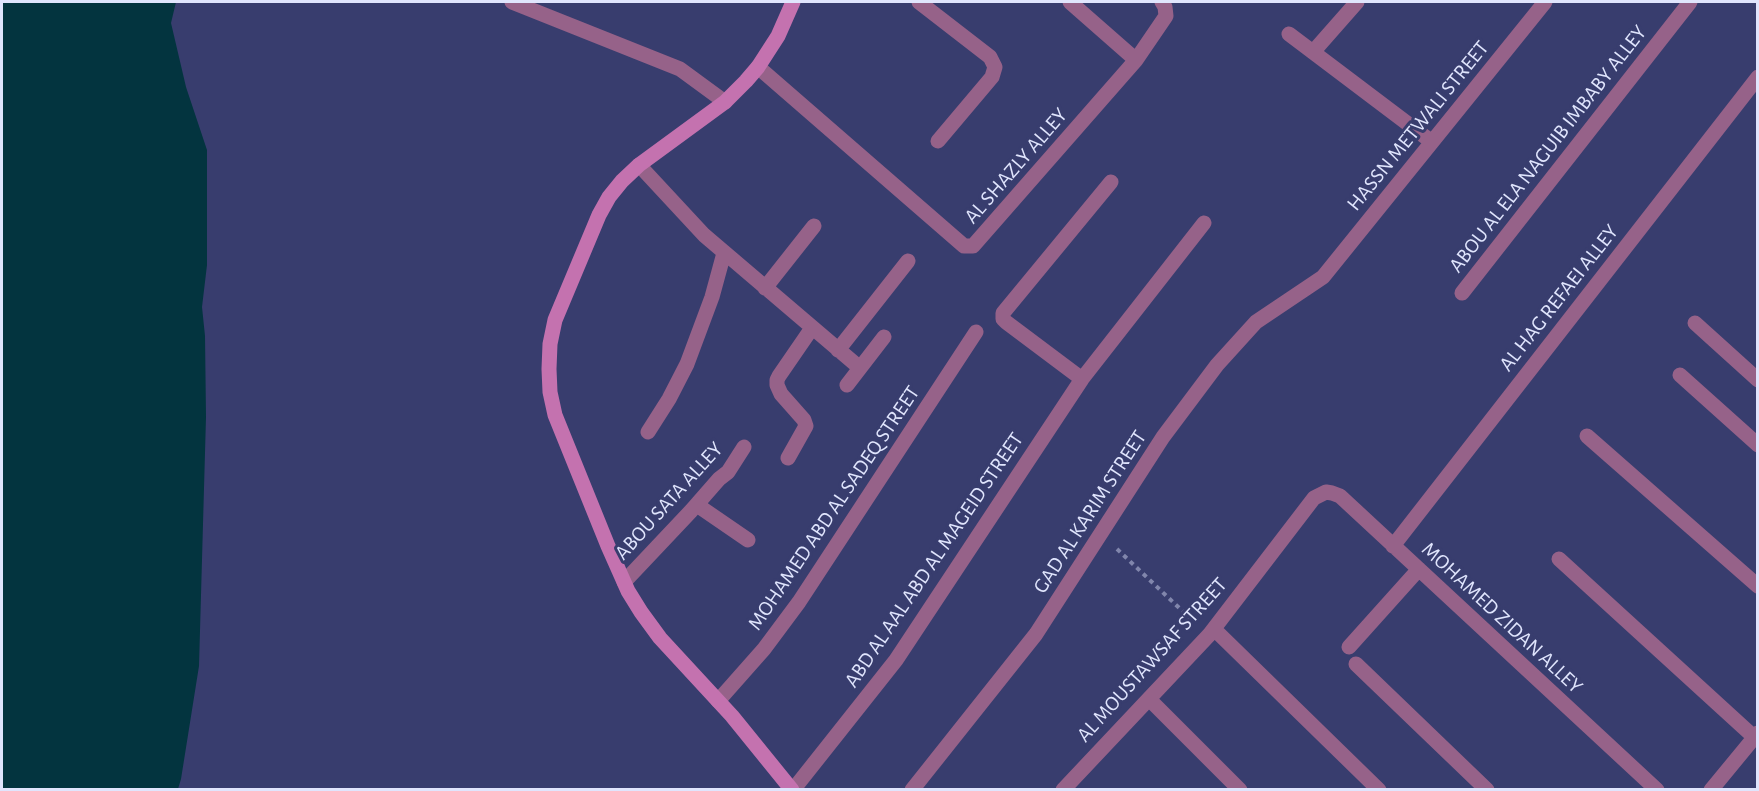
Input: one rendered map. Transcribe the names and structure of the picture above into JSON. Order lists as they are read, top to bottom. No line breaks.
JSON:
{"streets":{"street":["HASSN METWALI STREET","ABOU AL ELA NAGUIB IMBABY ALLEY","AL SHAZLY ALLEY","AL HAG REFAEI ALLEY","ABOU SATA ALLEY","MOHAMED ABD AL SADEQ STREET","GAD AL KARIM STREET","ABD AL AAL ABD AL MAGEID STREET","MOHAMED ZIDAN ALLEY","AL MOUSTAWSAF STREET"]},"crossings":[["HASSN METWALI STREET","GAD AL KARIM STREET"],["AL HAG REFAEI ALLEY","MOHAMED ZIDAN ALLEY"],["MOHAMED ZIDAN ALLEY","AL MOUSTAWSAF STREET"]]}
